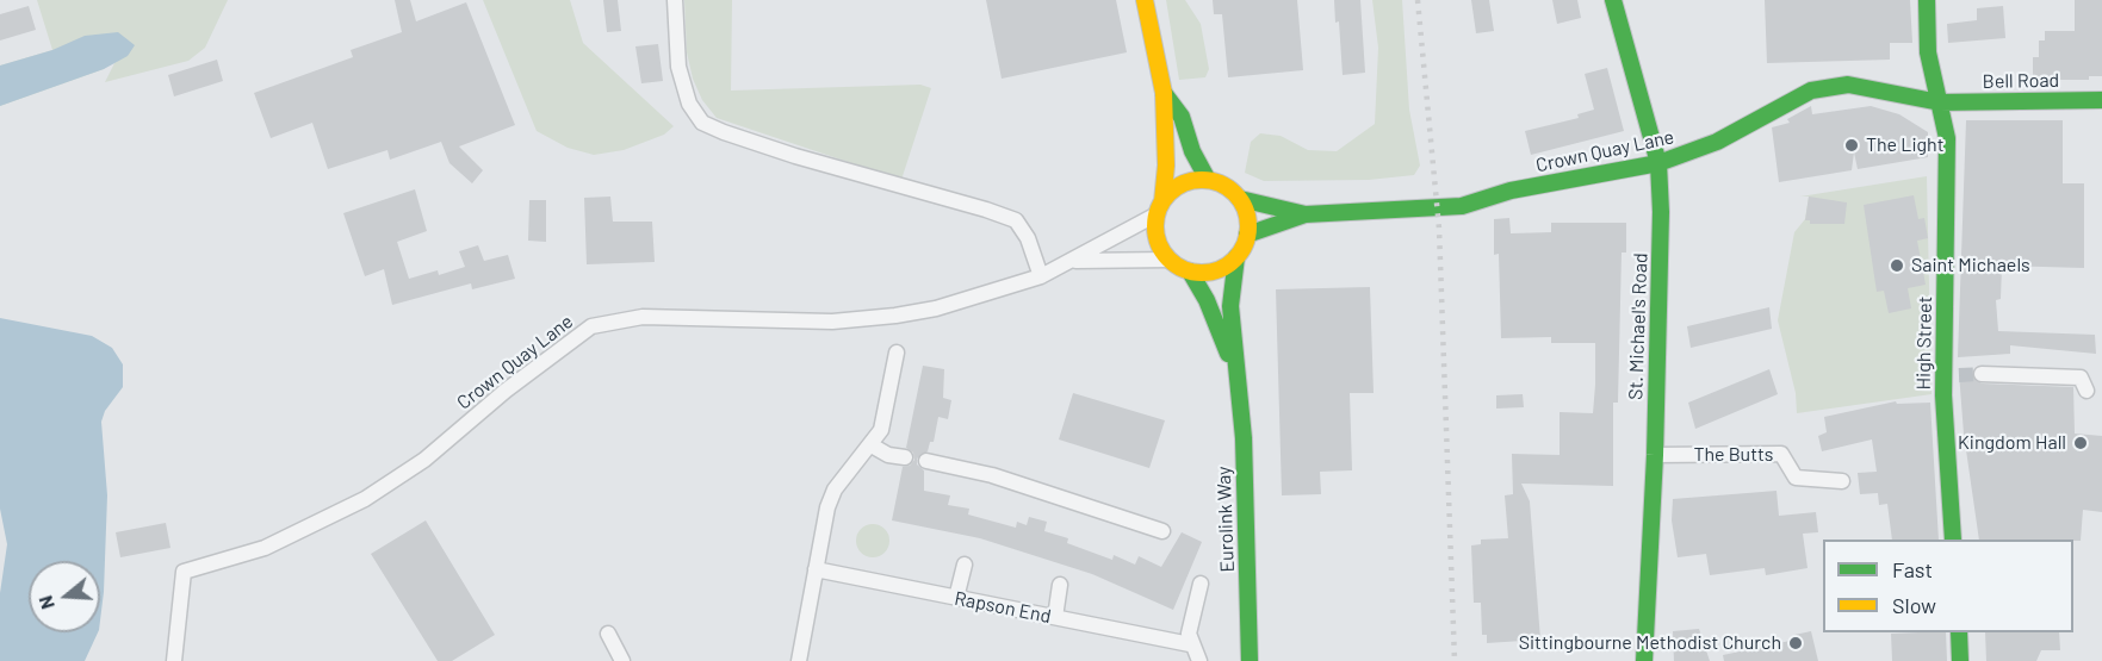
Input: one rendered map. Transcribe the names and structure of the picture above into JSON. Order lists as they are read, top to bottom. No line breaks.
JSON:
{"streets":{"main road":["Bell Road","Crown Quay Lane","St. Michael's Road","High Street","Eurolink Way"],"street":["The Butts","Rapson End"]},"crossings":[["Bell Road","Crown Quay Lane"],["Bell Road","High Street"],["Crown Quay Lane","St. Michael's Road"],["Crown Quay Lane","High Street"],["Crown Quay Lane","Eurolink Way"],["St. Michael's Road","The Butts"]],"places":["The Light","Saint Michaels","Kingdom Hall","Sittingbourne Methodist Church"],"legend":["Fast","Slow"],"north":"left"}
